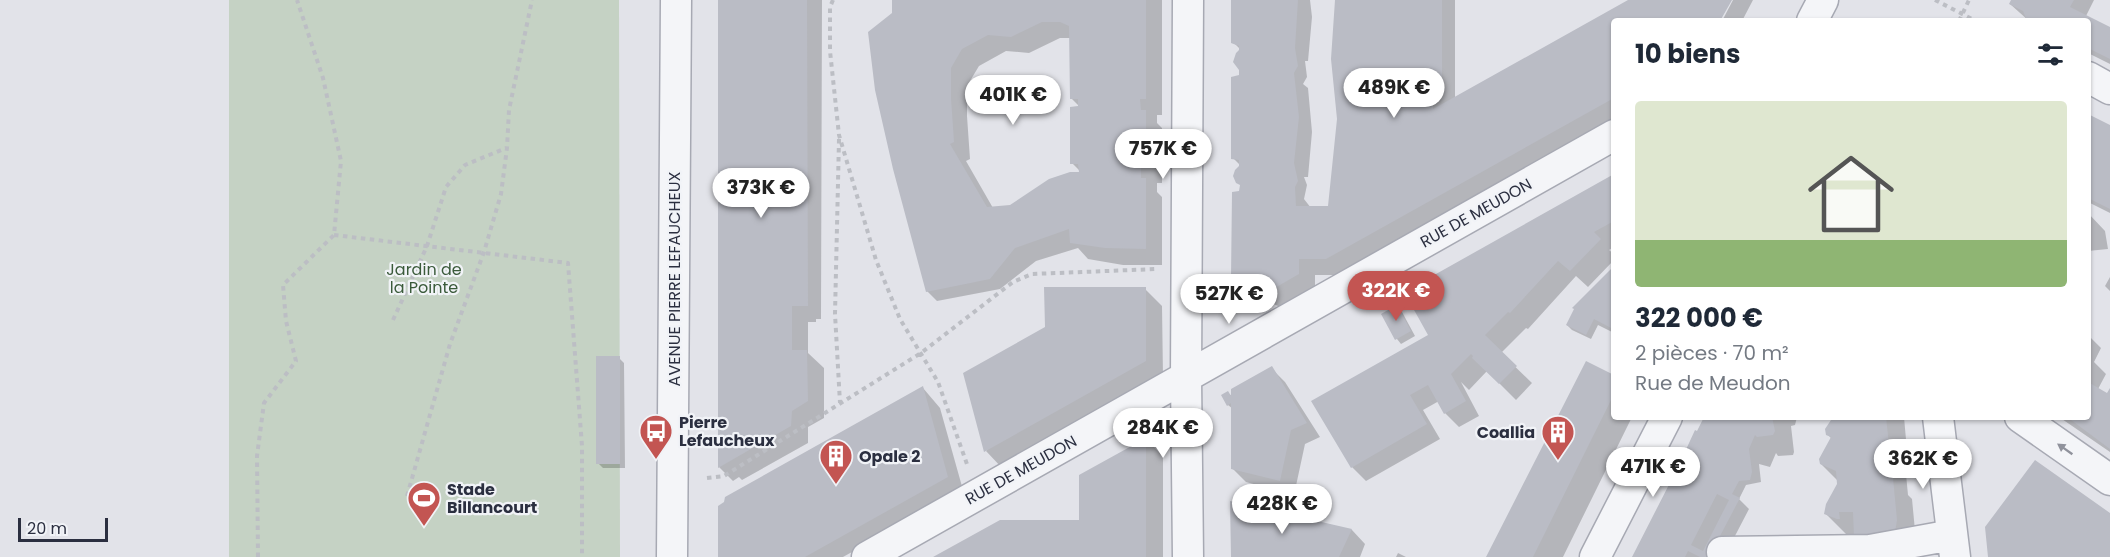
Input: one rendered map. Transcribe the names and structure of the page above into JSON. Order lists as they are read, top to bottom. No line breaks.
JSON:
{"streets":{"street":["RUE DE MEUDON","AVENUE PIERRE LEFAUCHEUX"]},"parks":["Jardin de la Pointe"],"places":{"bus stop":["Pierre Lefaucheux"],"building":["Coallia","Opale 2"],"sports":["Stade Billancourt"]},"scale_bar":"20 m","page":{"heading":"10 biens","price":["489K €","401K €","757K €","373K €","322K €","527K €","284K €","362K €","471K €","428K €"],"list":[{"name":"322 000 €","note":"2 pièces · 70 m² · Rue de Meudon"}],"scale":"20 m"}}
